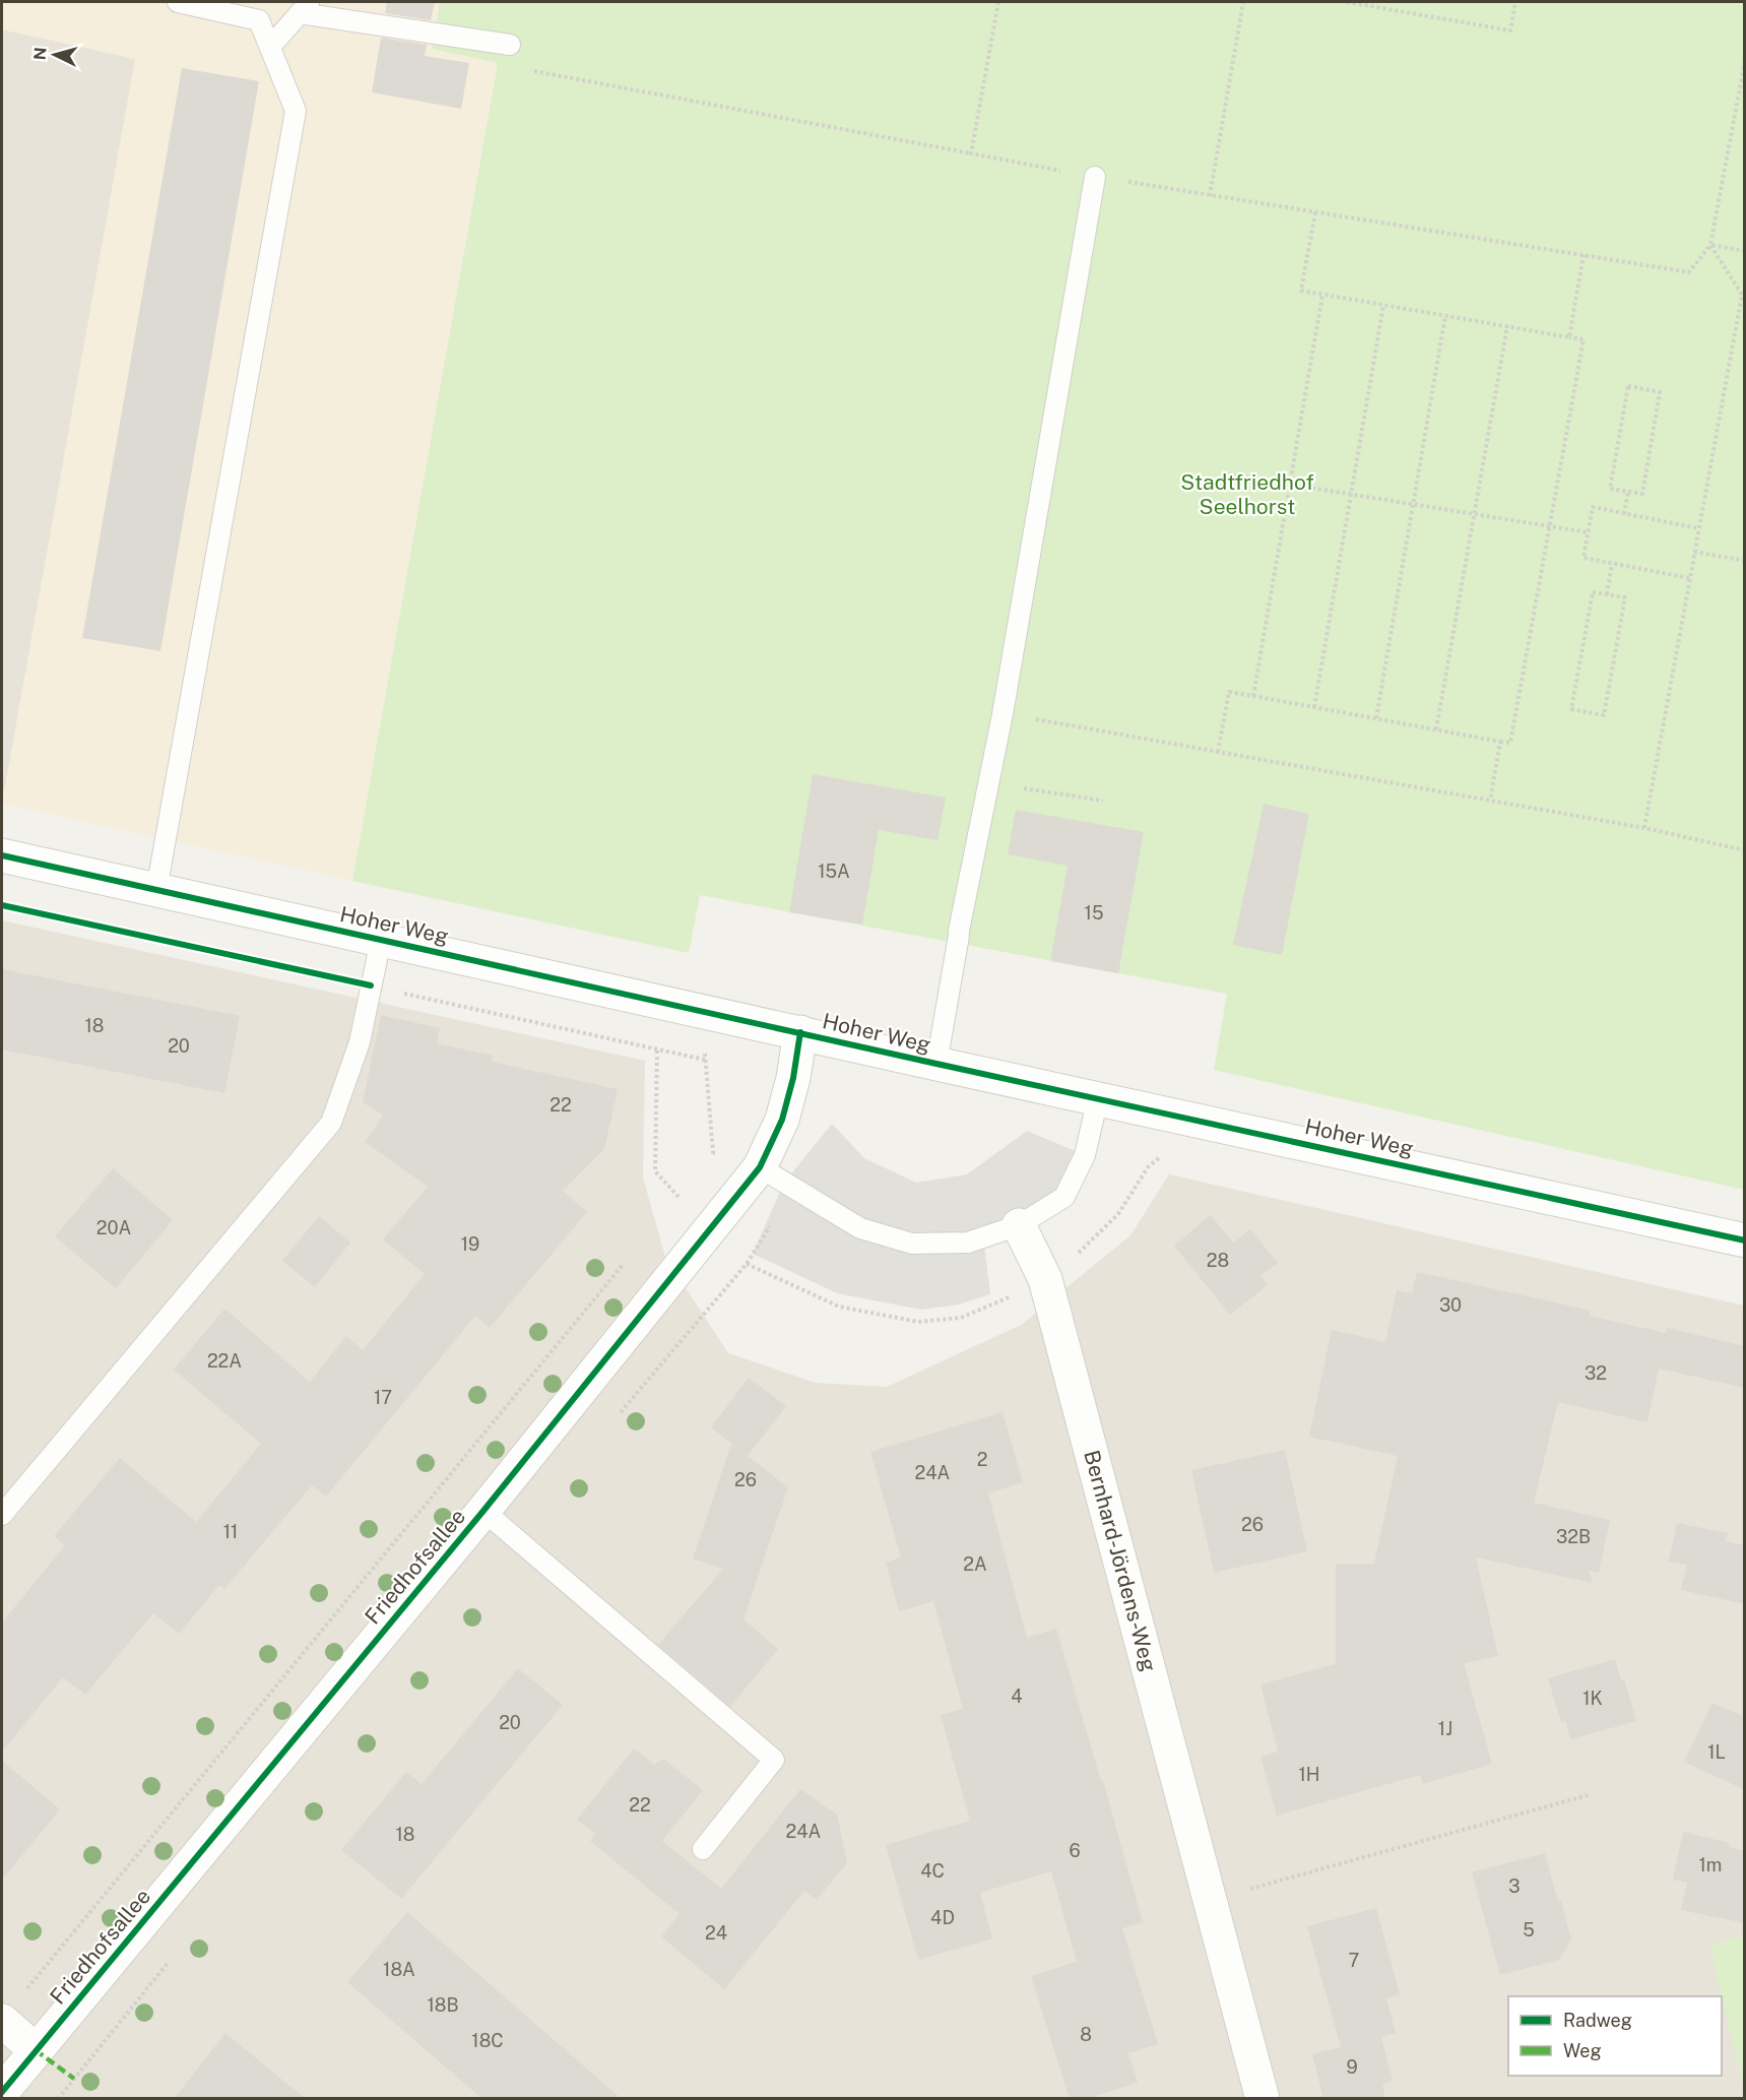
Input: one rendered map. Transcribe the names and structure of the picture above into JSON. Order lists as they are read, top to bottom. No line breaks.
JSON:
{"streets":{"street":["Hoher Weg","Bernhard-Jördens-Weg","Friedhofsallee"]},"crossings":[["Hoher Weg","Friedhofsallee"]],"parks":["Stadtfriedhof Seelhorst"],"house_numbers":["15A","15","18","20","22","20A","19","28","30","22A","32","17","2","24A","26","26","11","32B","2A","4","1K","20","1J","1L","1H","22","24A","18","6","1m","4C","3","4D","5","24","7","18A","18B","8","18C","9"],"legend":["Radweg","Weg"],"north":"left"}
